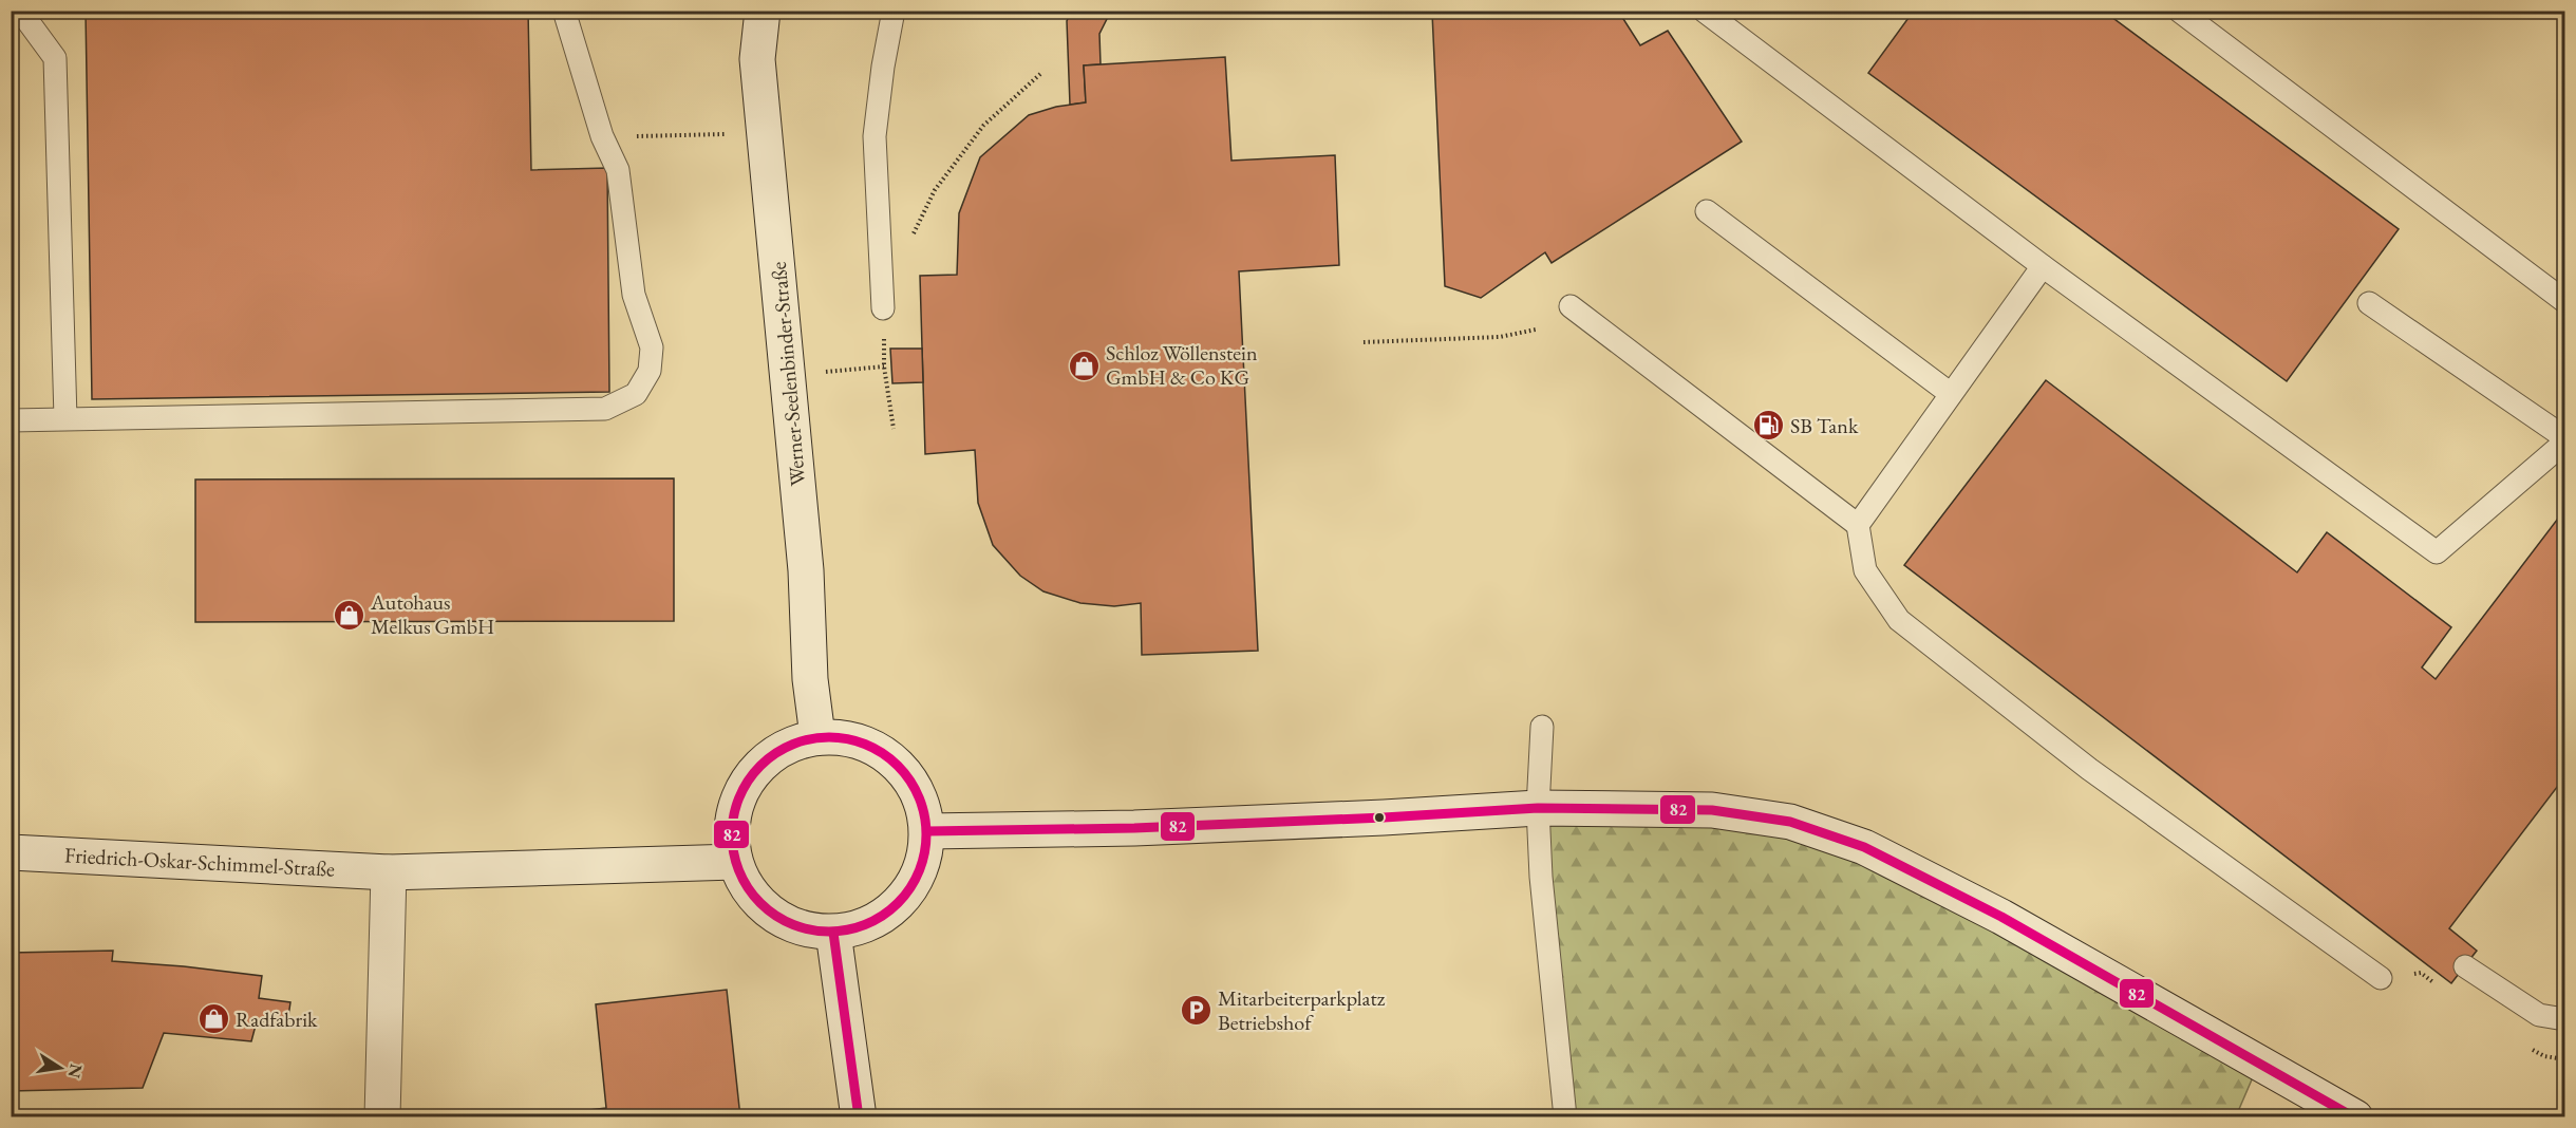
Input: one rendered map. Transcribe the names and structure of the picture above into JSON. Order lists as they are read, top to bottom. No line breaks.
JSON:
{"streets":{"main road":["Werner-Seelenbinder-Straße","Friedrich-Oskar-Schimmel-Straße"]},"crossings":[["Werner-Seelenbinder-Straße","Friedrich-Oskar-Schimmel-Straße"]],"places":{"shop":["Schloz Wöllenstein GmbH & Co KG","Autohaus Melkus GmbH","Radfabrik"],"fuel station":["SB Tank"],"parking":["Mitarbeiterparkplatz Betriebshof"]},"lines":["transit line 82"],"north":"right"}
